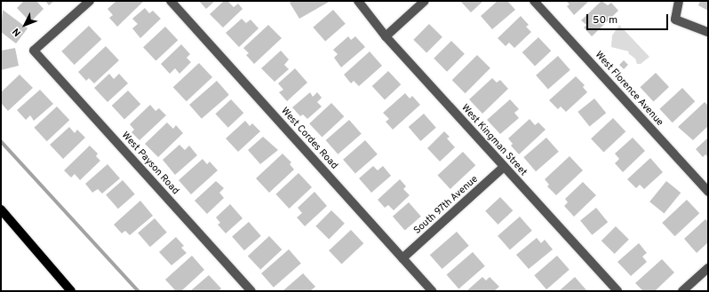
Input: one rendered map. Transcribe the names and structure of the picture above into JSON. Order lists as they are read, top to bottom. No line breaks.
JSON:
{"streets":{"street":["West Florence Avenue","West Cordes Road","West Kingman Street","West Payson Road","South 97th Avenue"]},"crossings":[["West Cordes Road","South 97th Avenue"],["West Kingman Street","South 97th Avenue"]],"scale_bar":"50 m","north":"bottom left"}
